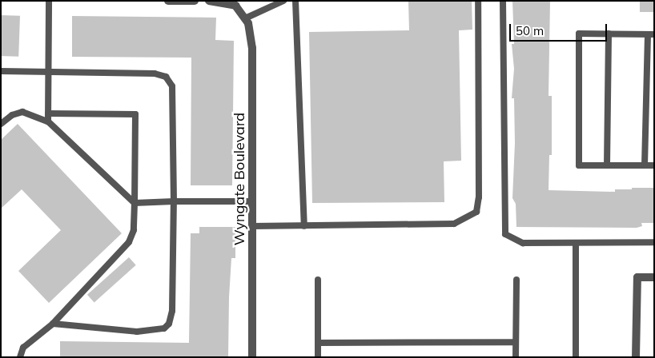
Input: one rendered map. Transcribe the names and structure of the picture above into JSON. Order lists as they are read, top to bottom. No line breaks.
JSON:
{"streets":{"street":["Wyngate Boulevard"]},"scale_bar":"50 m"}
